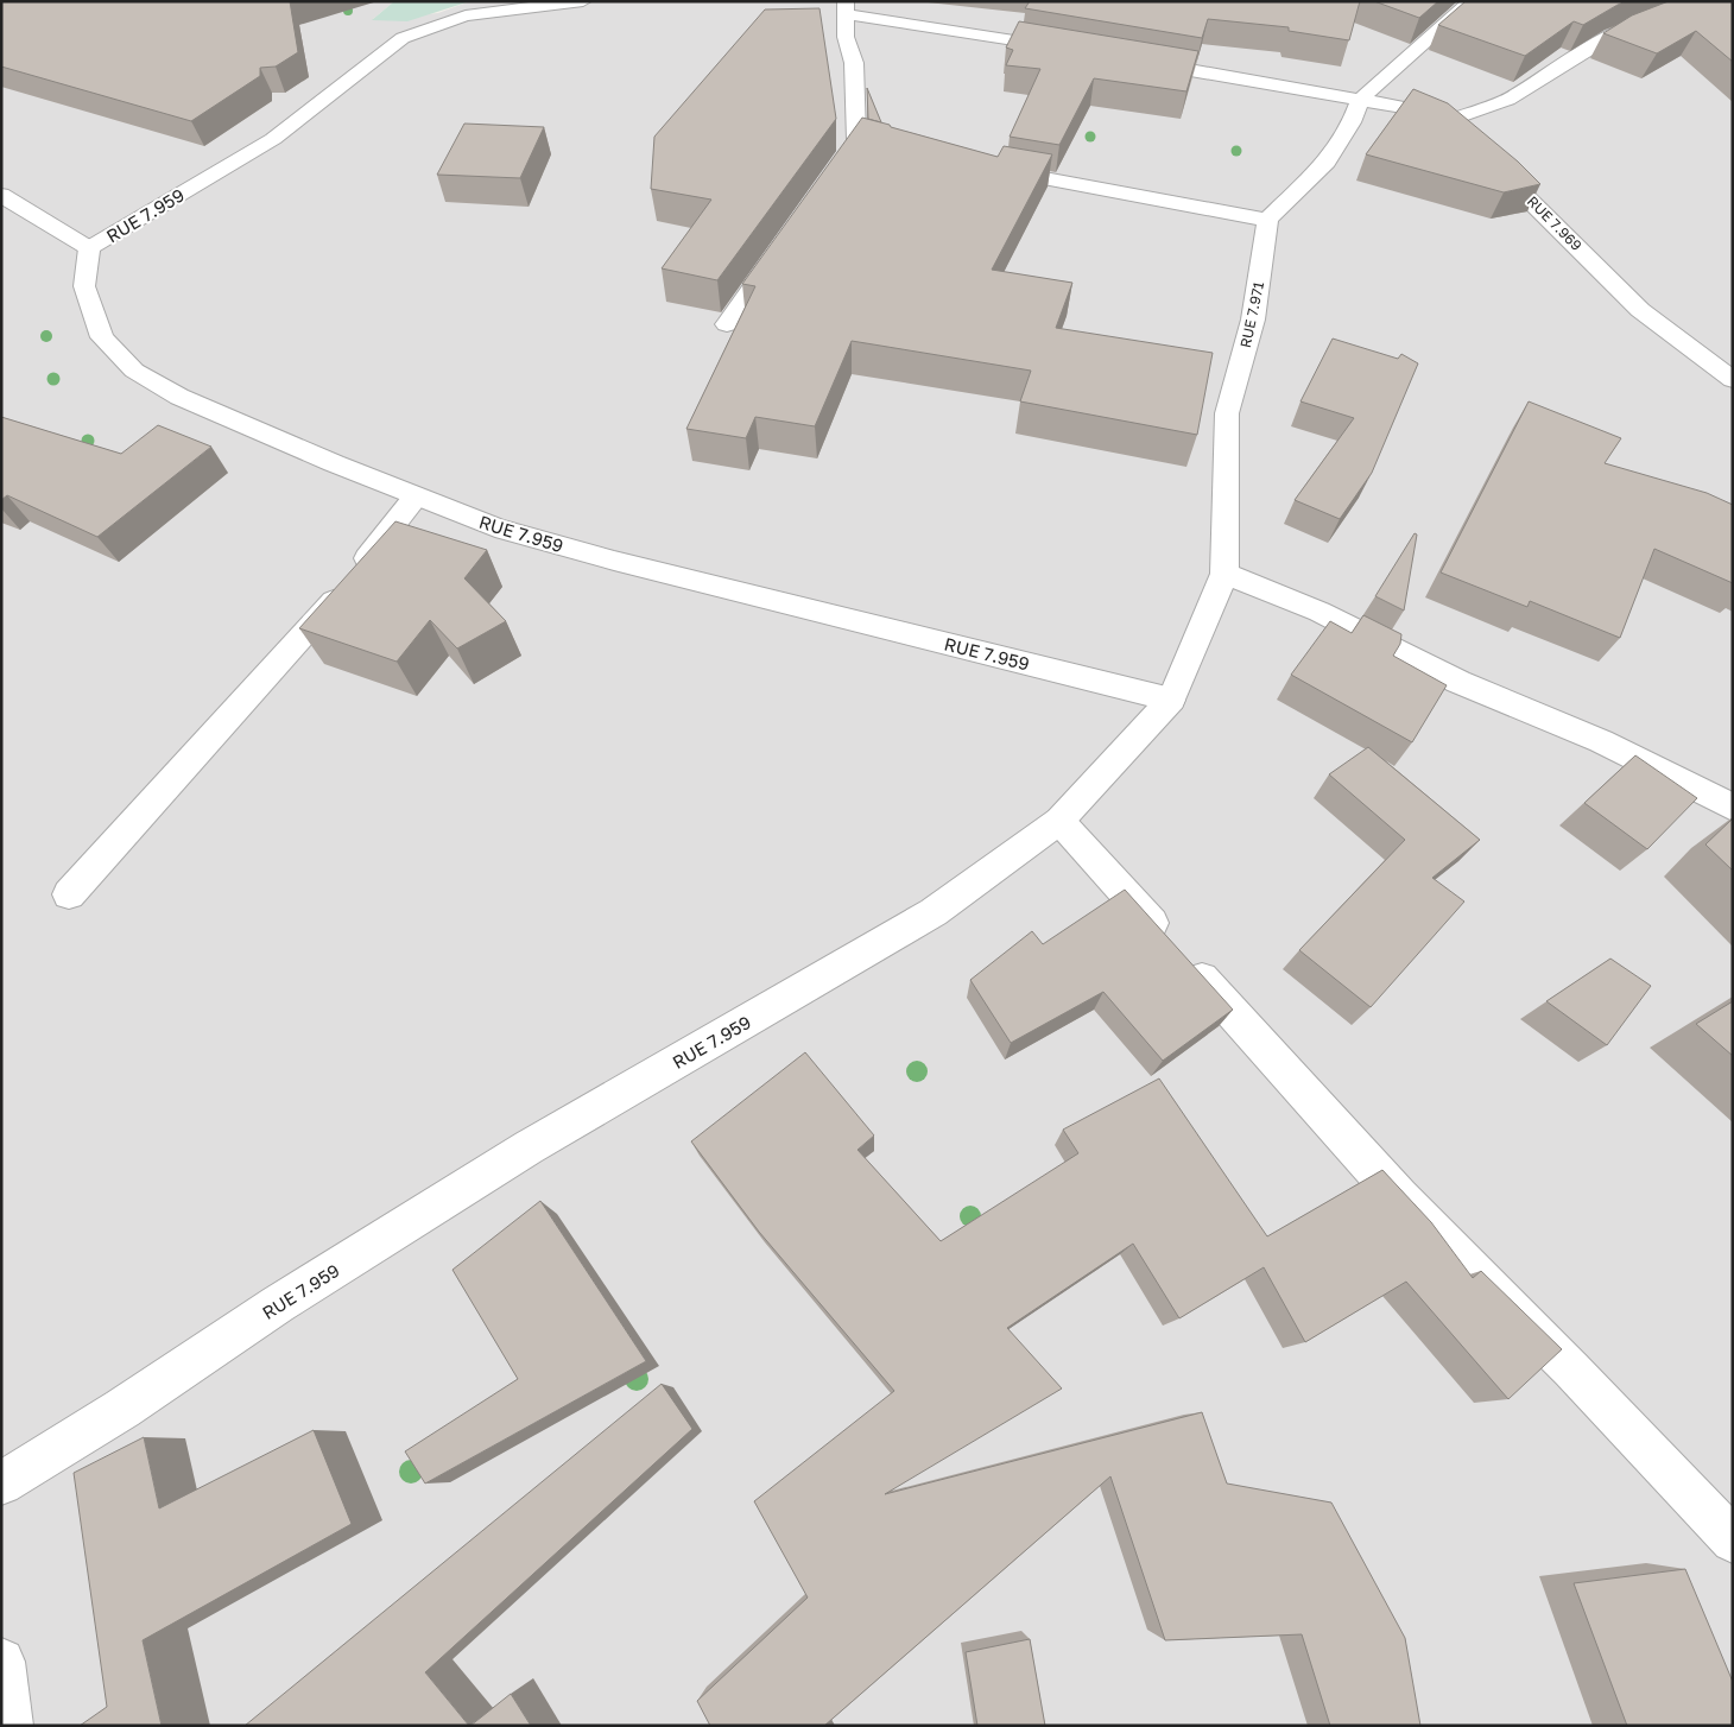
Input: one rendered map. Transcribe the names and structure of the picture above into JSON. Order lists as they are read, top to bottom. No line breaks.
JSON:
{"streets":{"street":["RUE 7.959","RUE 7.969","RUE 7.971"]},"crossings":[["RUE 7.959","RUE 7.971"]]}
